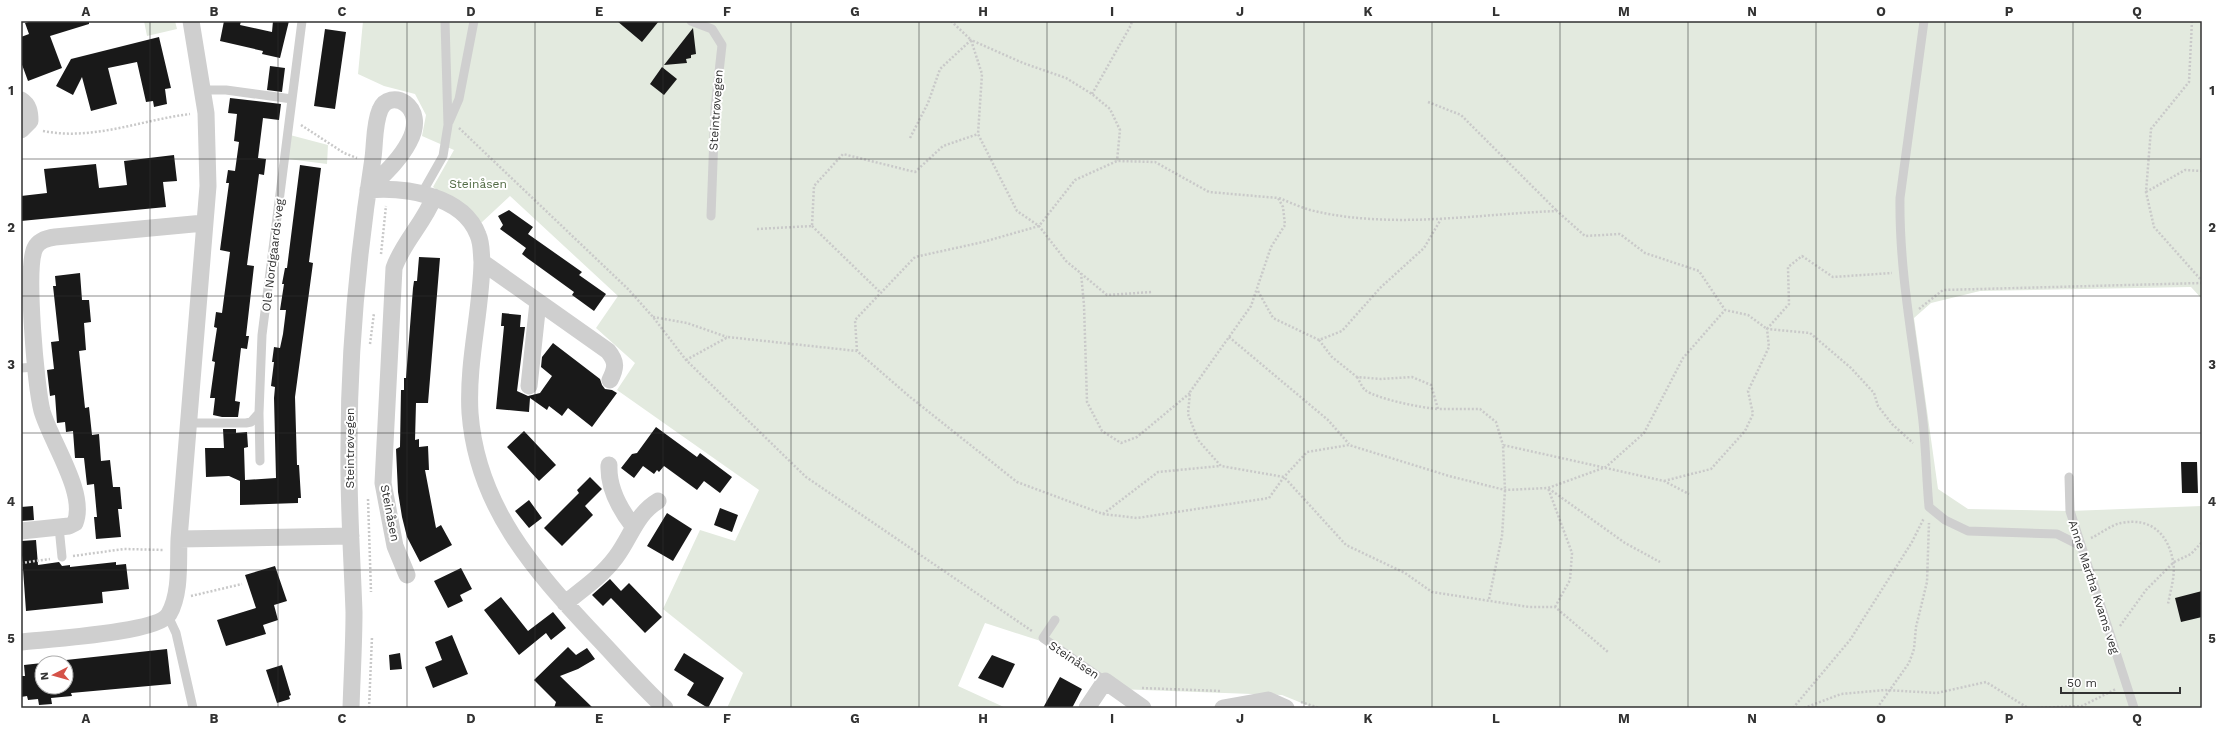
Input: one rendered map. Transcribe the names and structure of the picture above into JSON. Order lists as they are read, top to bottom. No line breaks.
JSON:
{"streets":{"street":["Steintrøvegen","Steinåsen"],"lane":["Ole Nordgaards veg","Anne Martha Kvams veg"]},"parks":["Steinåsen"],"scale_bar":"50 m","north":"left","grid":{"columns":["A","B","C","D","E","F","G","H","I","J","K","L","M","N","O","P","Q"],"rows":["1","2","3","4","5"]}}
